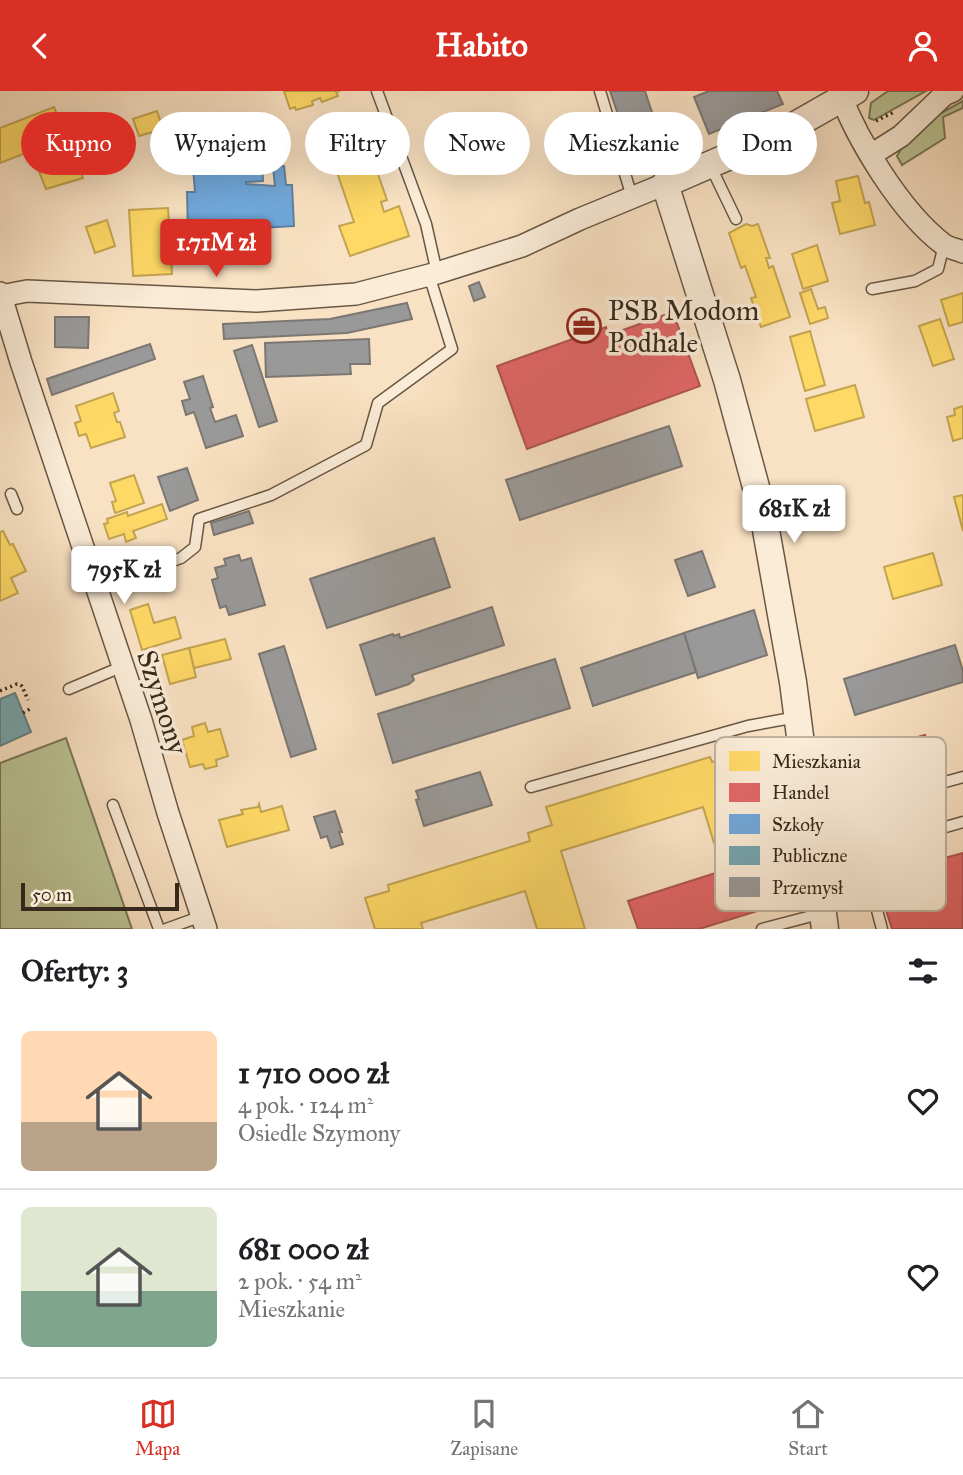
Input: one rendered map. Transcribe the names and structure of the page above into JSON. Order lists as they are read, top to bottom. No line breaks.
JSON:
{"streets":{"street":["Szymony"]},"places":{"office":["PSB Modom Podhale"]},"legend":["Mieszkania","Handel","Szkoły","Publiczne","Przemysł"],"scale_bar":"50 m","page":{"header":"Habito","chip":["Kupno","Wynajem","Filtry","Nowe","Mieszkanie","Dom"],"price":["1.71M zł","681K zł","795K zł"],"scale":"50 m","heading":"Oferty: 3","list":[{"name":"1 710 000 zł","note":"4 pok. · 124 m² · Osiedle Szymony"},{"name":"681 000 zł","note":"2 pok. · 54 m² · Mieszkanie"}],"tabs":["Mapa","Zapisane","Start"]}}
